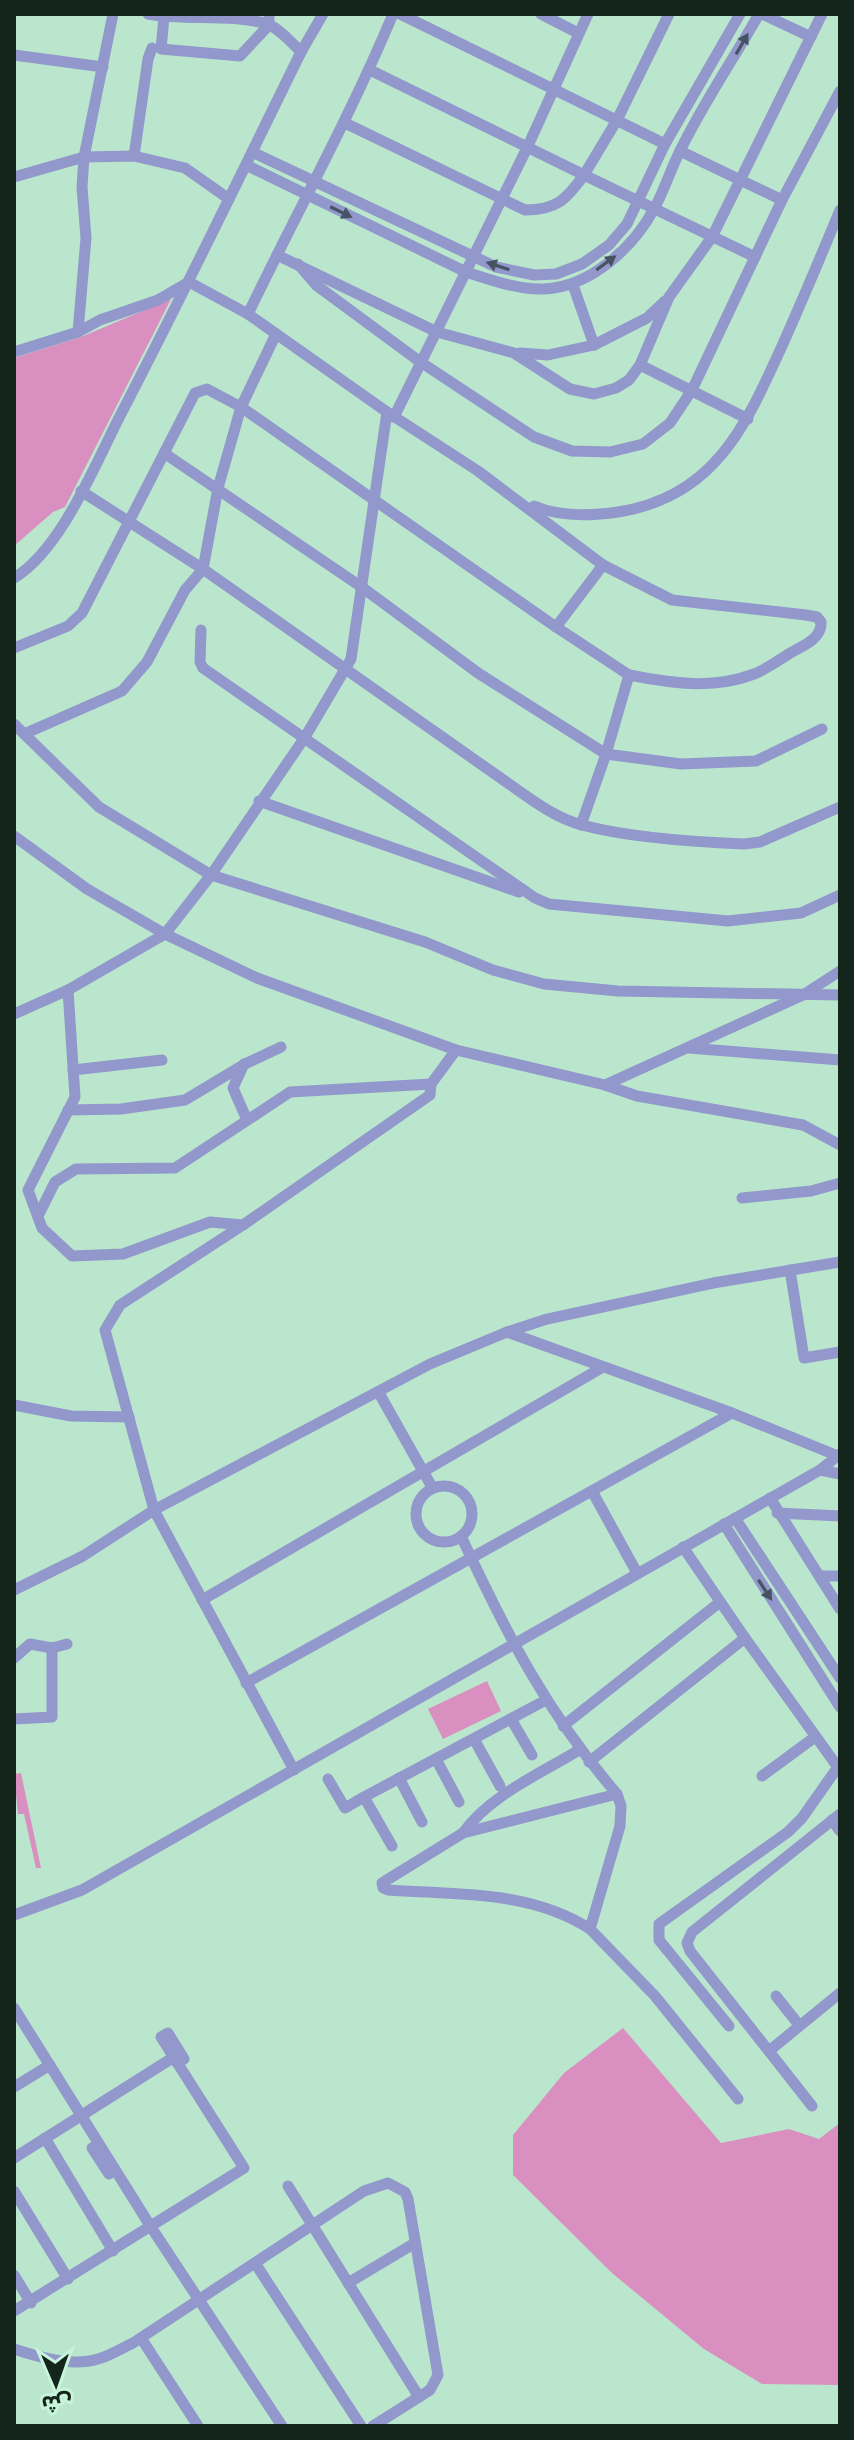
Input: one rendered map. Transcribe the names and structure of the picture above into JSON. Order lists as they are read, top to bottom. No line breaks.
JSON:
{"north":"bottom"}
